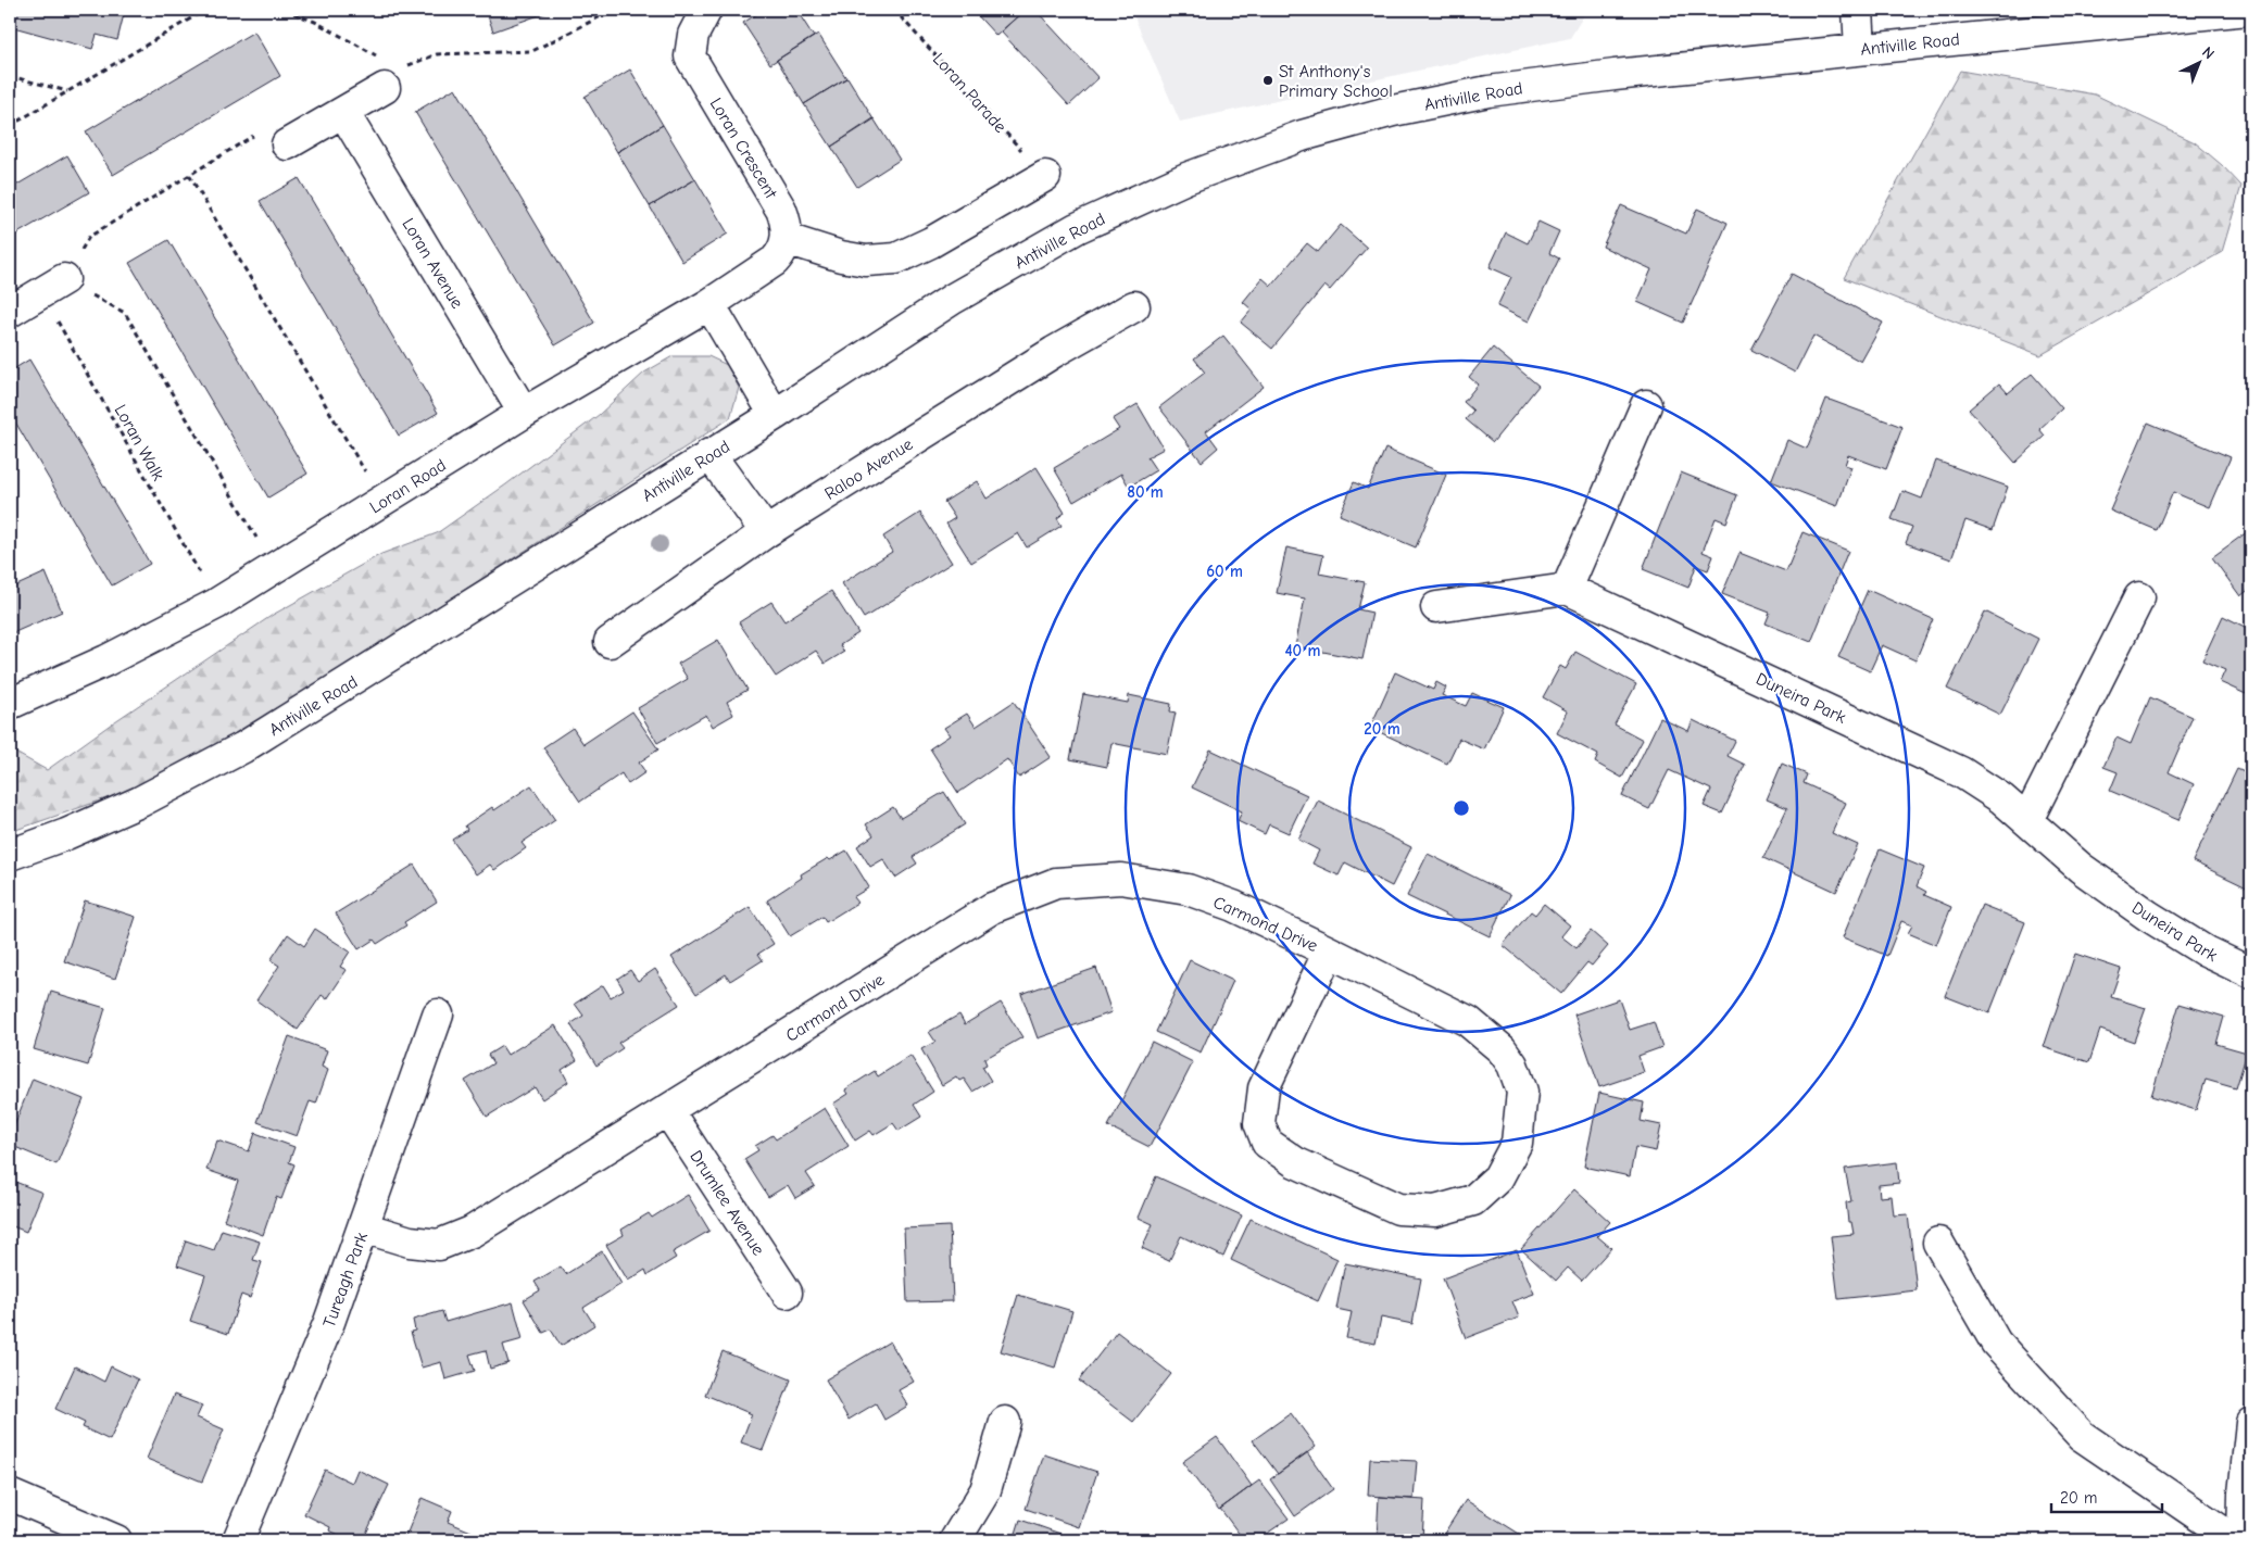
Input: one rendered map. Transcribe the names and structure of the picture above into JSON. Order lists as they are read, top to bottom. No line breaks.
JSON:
{"streets":{"street":["Antiville Road","Loran Crescent","Loran Avenue","Raloo Avenue","Loran Road","Duneira Park","Carmond Drive","Drumlee Avenue","Tureagh Park"],"path":["Loran Parade","Loran Walk"]},"crossings":[["Loran Crescent","Loran Road"],["Loran Avenue","Loran Road"],["Loran Walk","Loran Road"],["Carmond Drive","Drumlee Avenue"],["Carmond Drive","Tureagh Park"]],"places":["St Anthony's Primary School"],"scale_bar":"20 m","north":"top right","rings":["80 m","60 m","40 m","20 m"]}
